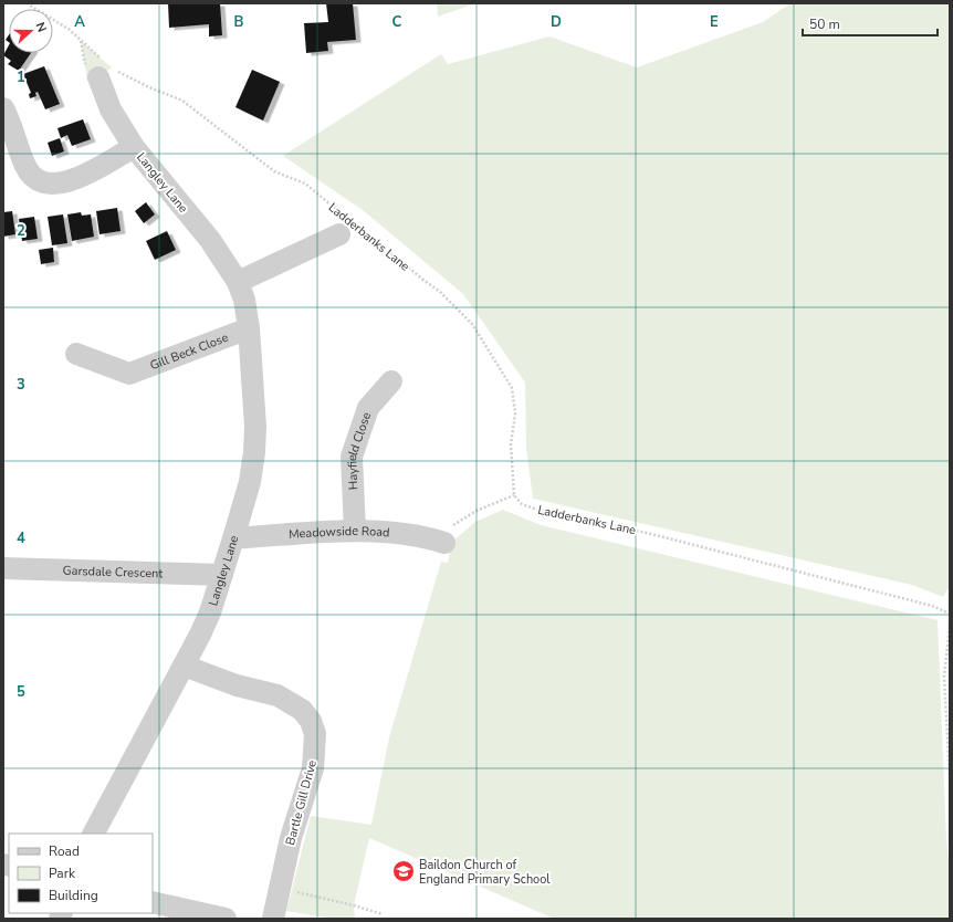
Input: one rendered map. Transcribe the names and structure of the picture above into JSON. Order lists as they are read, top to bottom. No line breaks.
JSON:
{"streets":{"street":["Langley Lane","Gill Beck Close","Hayfield Close","Meadowside Road","Garsdale Crescent","Bartle Gill Drive"],"path":["Ladderbanks Lane"]},"crossings":[["Langley Lane","Gill Beck Close"],["Langley Lane","Meadowside Road"],["Langley Lane","Garsdale Crescent"],["Langley Lane","Bartle Gill Drive"],["Hayfield Close","Meadowside Road"]],"places":{"school or university":["Baildon Church of England Primary School"]},"legend":["Road","Park","Building"],"scale_bar":"50 m","north":"right","grid":{"columns":["A","B","C","D","E"],"rows":["1","2","3","4","5"]}}
